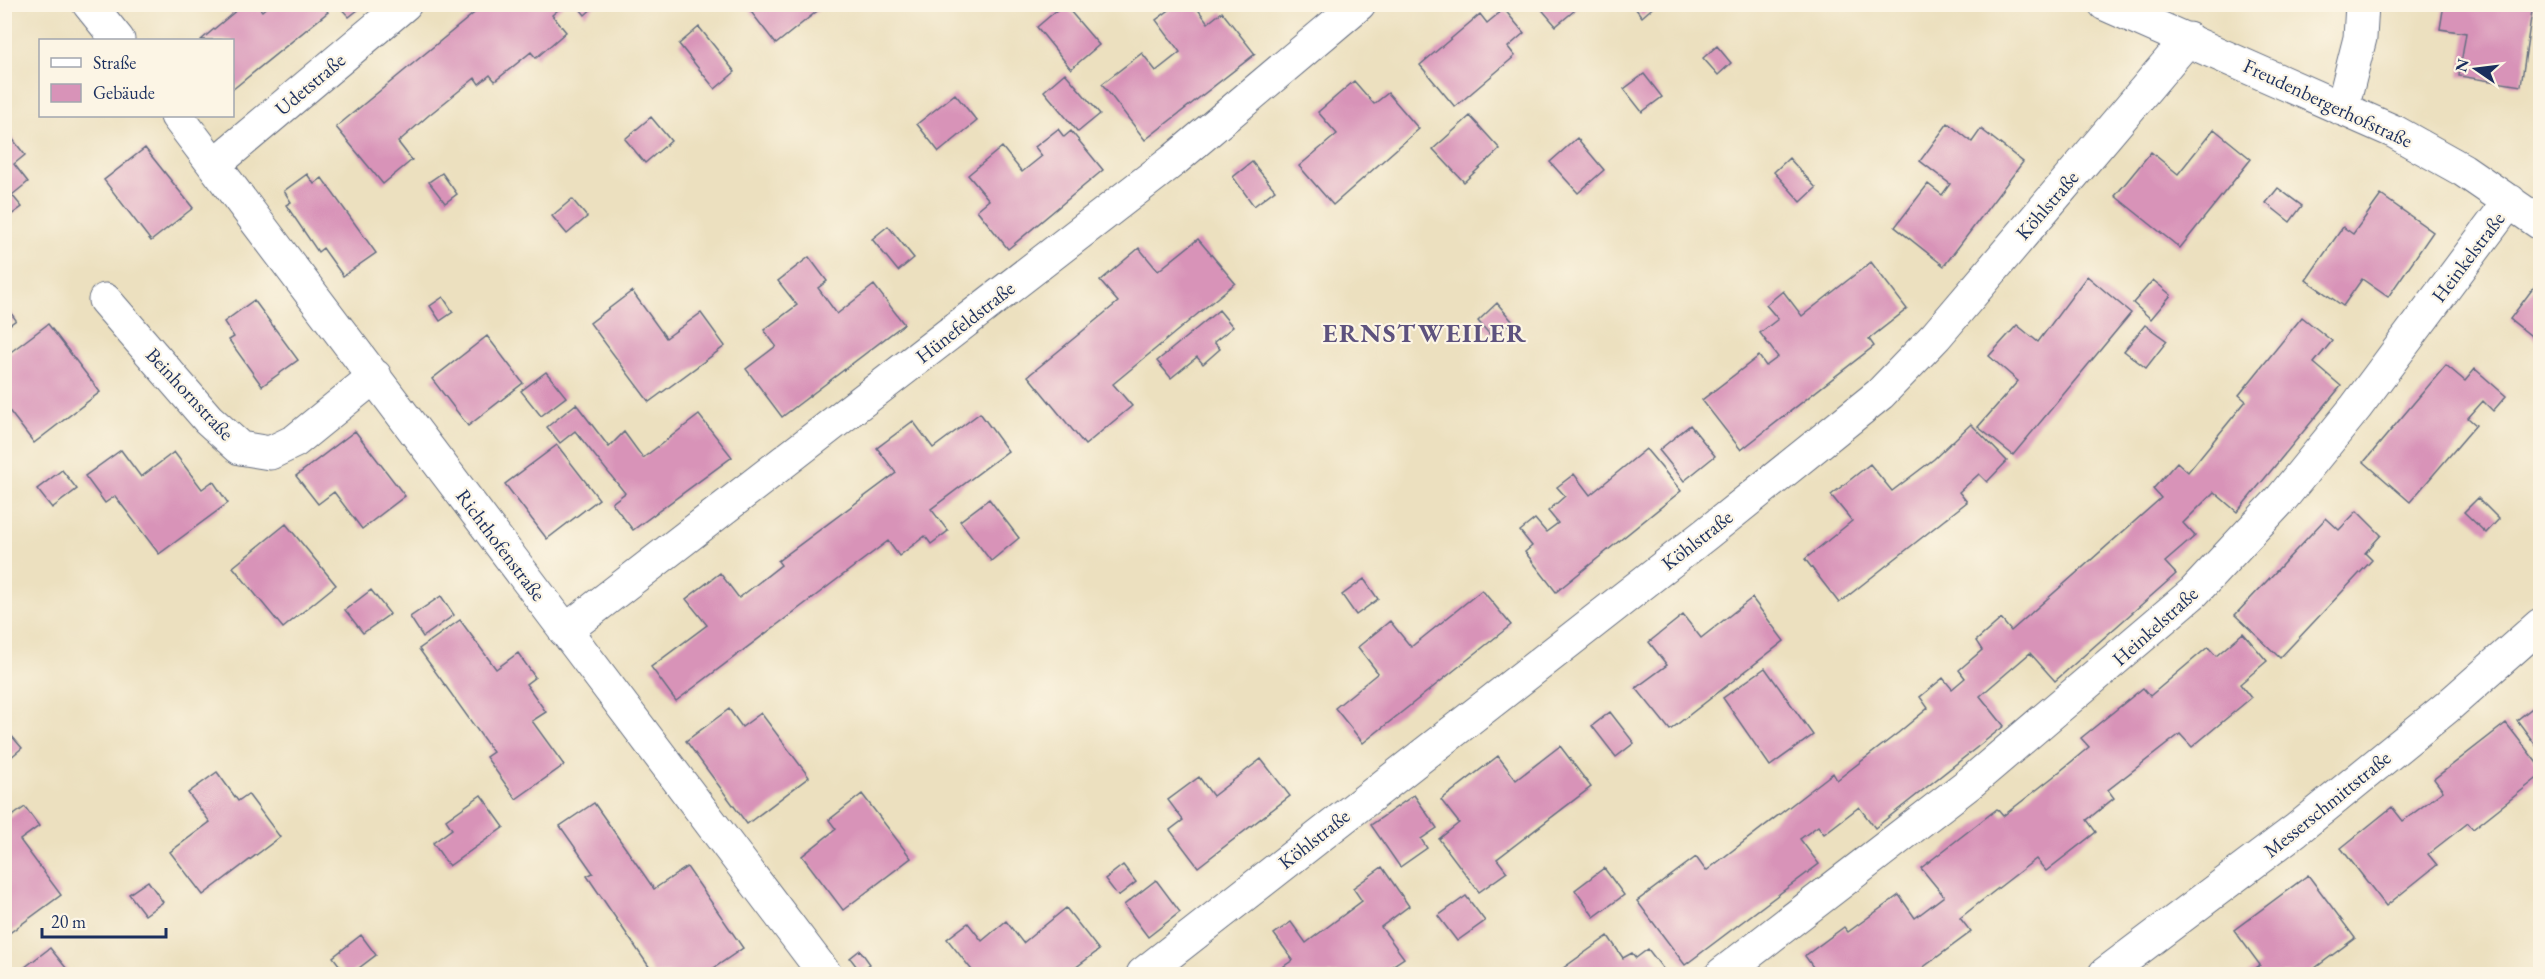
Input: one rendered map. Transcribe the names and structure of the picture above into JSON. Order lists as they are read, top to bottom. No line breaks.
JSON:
{"streets":{"street":["Udetstraße","Freudenbergerhofstraße","Köhlstraße","Heinkelstraße","Hünefeldstraße","Beinhornstraße","Richthofenstraße","Messerschmittstraße"]},"crossings":[["Udetstraße","Richthofenstraße"],["Freudenbergerhofstraße","Köhlstraße"],["Freudenbergerhofstraße","Heinkelstraße"],["Hünefeldstraße","Richthofenstraße"],["Beinhornstraße","Richthofenstraße"]],"districts":["ERNSTWEILER"],"legend":["Straße","Gebäude"],"scale_bar":"20 m","north":"left"}
